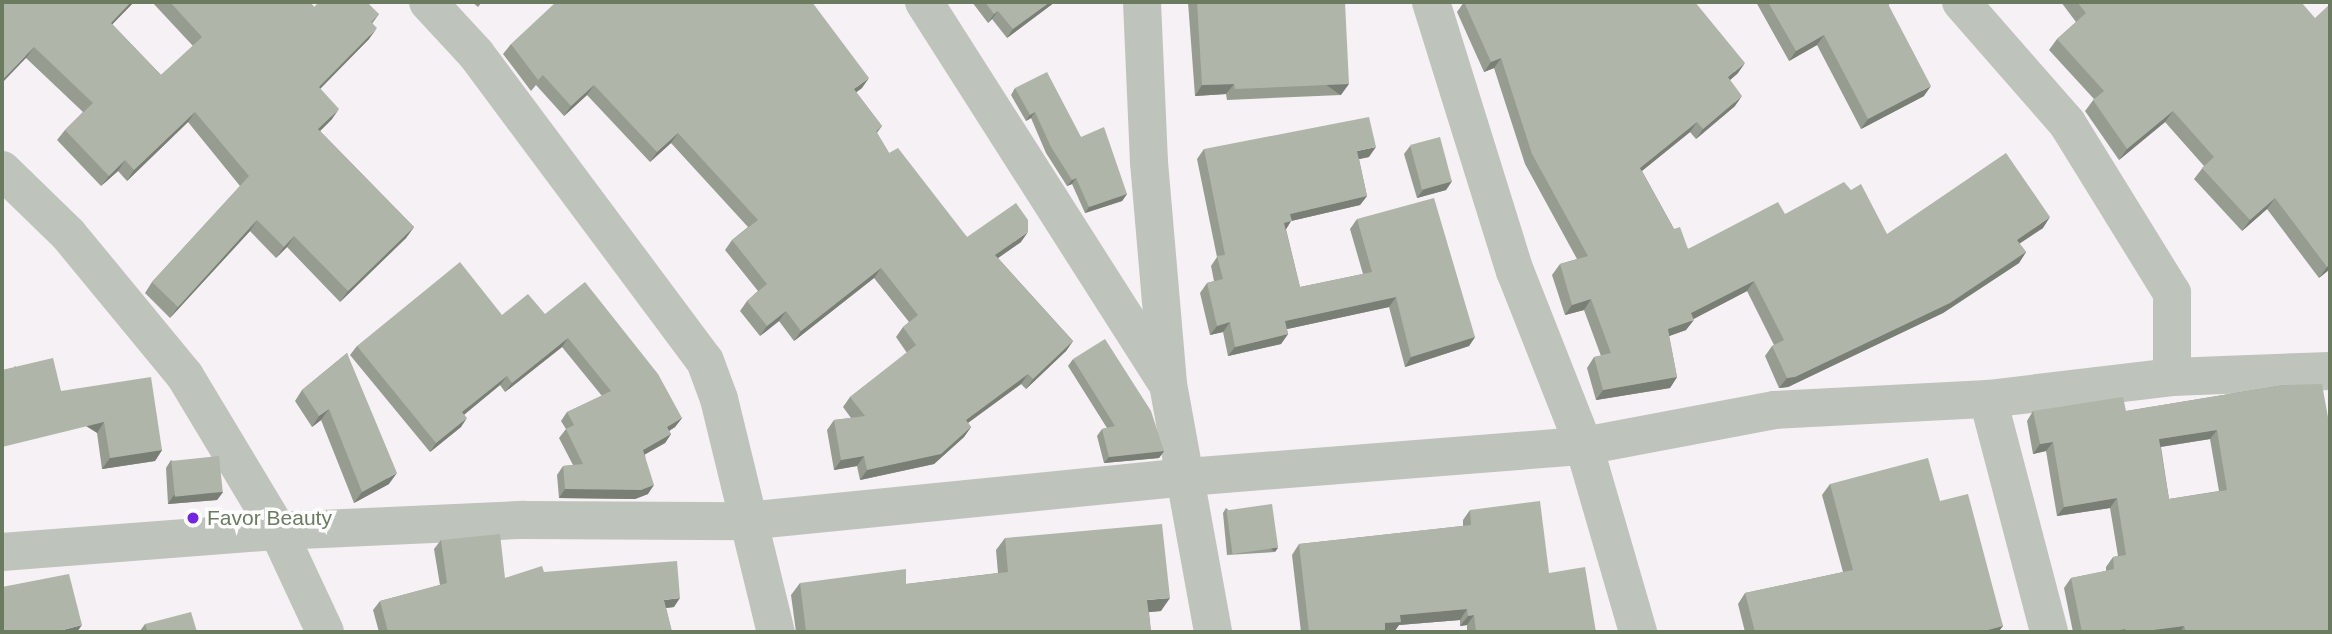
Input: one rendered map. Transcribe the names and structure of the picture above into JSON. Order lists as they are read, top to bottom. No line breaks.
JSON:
{"places":["Favor Beauty"]}
